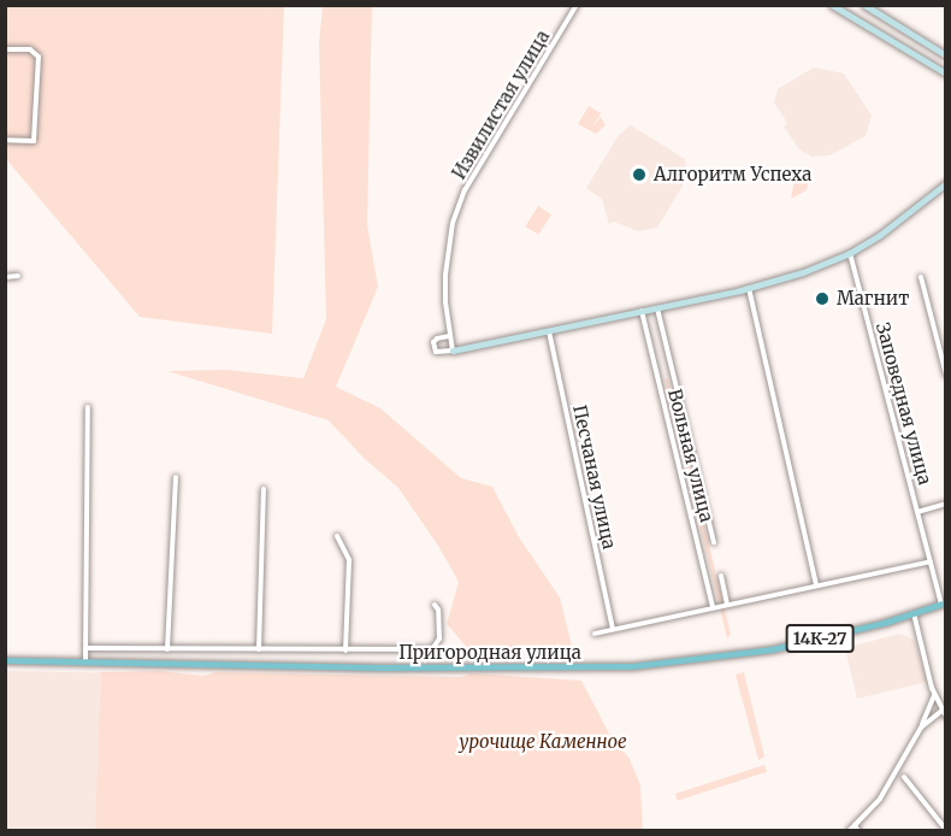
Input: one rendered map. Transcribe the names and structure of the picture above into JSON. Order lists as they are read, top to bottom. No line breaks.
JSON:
{"streets":{"main road":["14К-27","Пригородная улица"],"street":["Извилистая улица","Заповедная улица","Вольная улица","Песчаная улица"]},"crossings":[["Заповедная улица","Пригородная улица"]],"parks":["урочище Каменное"],"places":["Алгоритм Успеха","Магнит"]}
